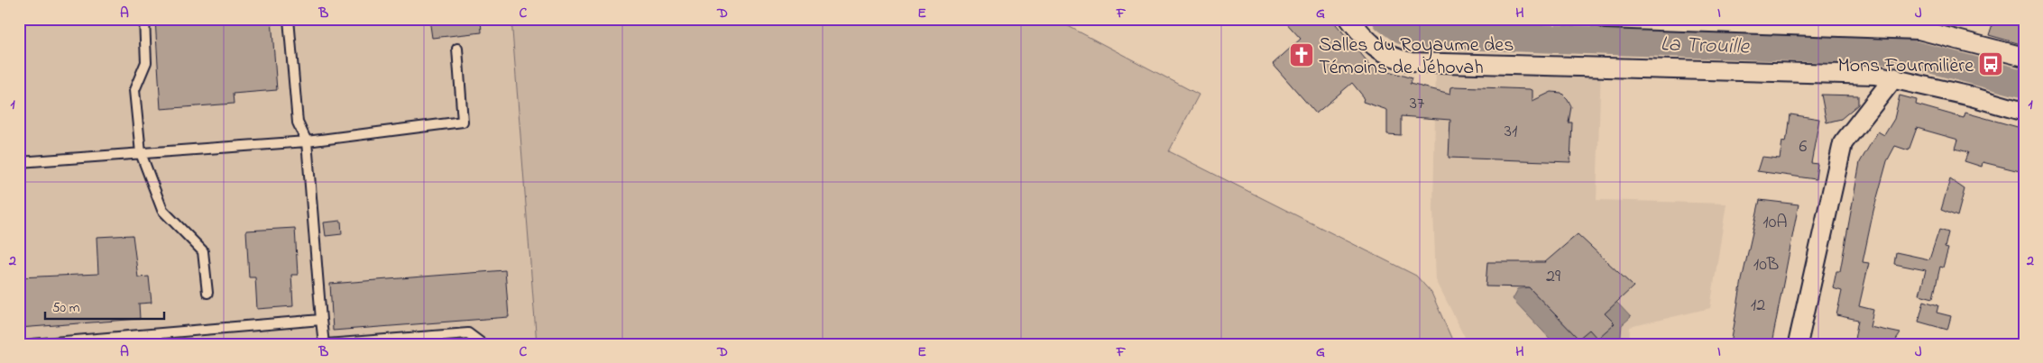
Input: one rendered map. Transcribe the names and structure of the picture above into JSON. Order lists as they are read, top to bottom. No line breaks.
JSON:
{"water":["La Trouille"],"places":{"church":["Salles du Royaume des Témoins de Jéhovah"],"bus stop":["Mons Fourmilière"]},"house_numbers":["37","31","6","10A","10B","29","12"],"scale_bar":"50 m","grid":{"columns":["A","B","C","D","E","F","G","H","I","J"],"rows":["1","2"]}}
